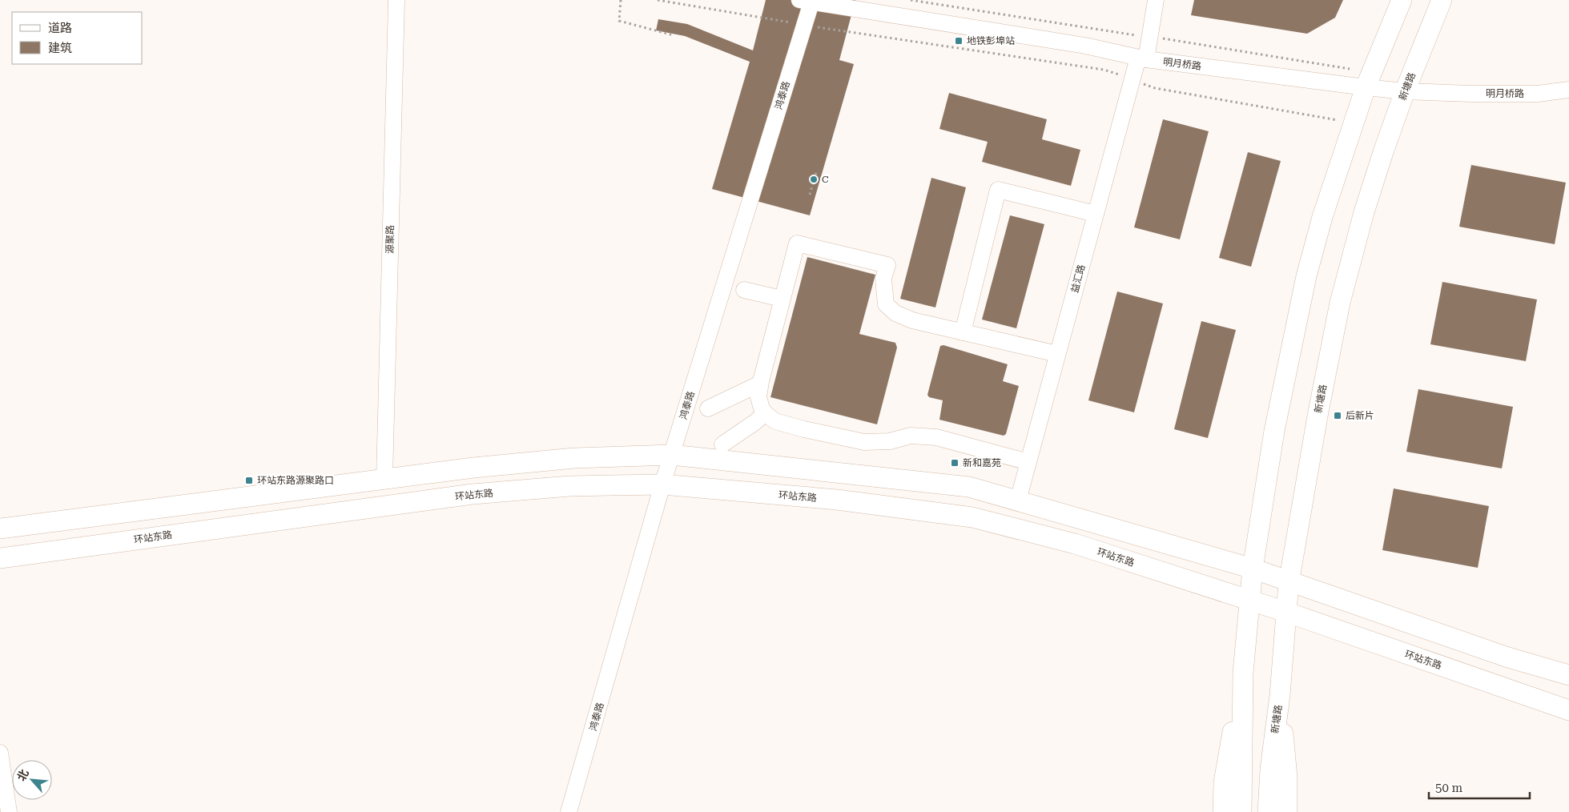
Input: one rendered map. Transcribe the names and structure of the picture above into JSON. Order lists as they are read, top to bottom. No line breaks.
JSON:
{"streets":{"main road":["新塘路","环站东路"],"street":["明月桥路","鸿泰路","源聚路","益汇路"]},"crossings":[["明月桥路","新塘路"],["明月桥路","鸿泰路"],["明月桥路","益汇路"],["新塘路","环站东路"],["鸿泰路","环站东路"]],"places":{"transit":["地铁彭埠站","后新片","新和嘉苑","环站东路源聚路口"],"other":["C"]},"legend":["道路","建筑"],"scale_bar":"50 m","north":"top left"}
